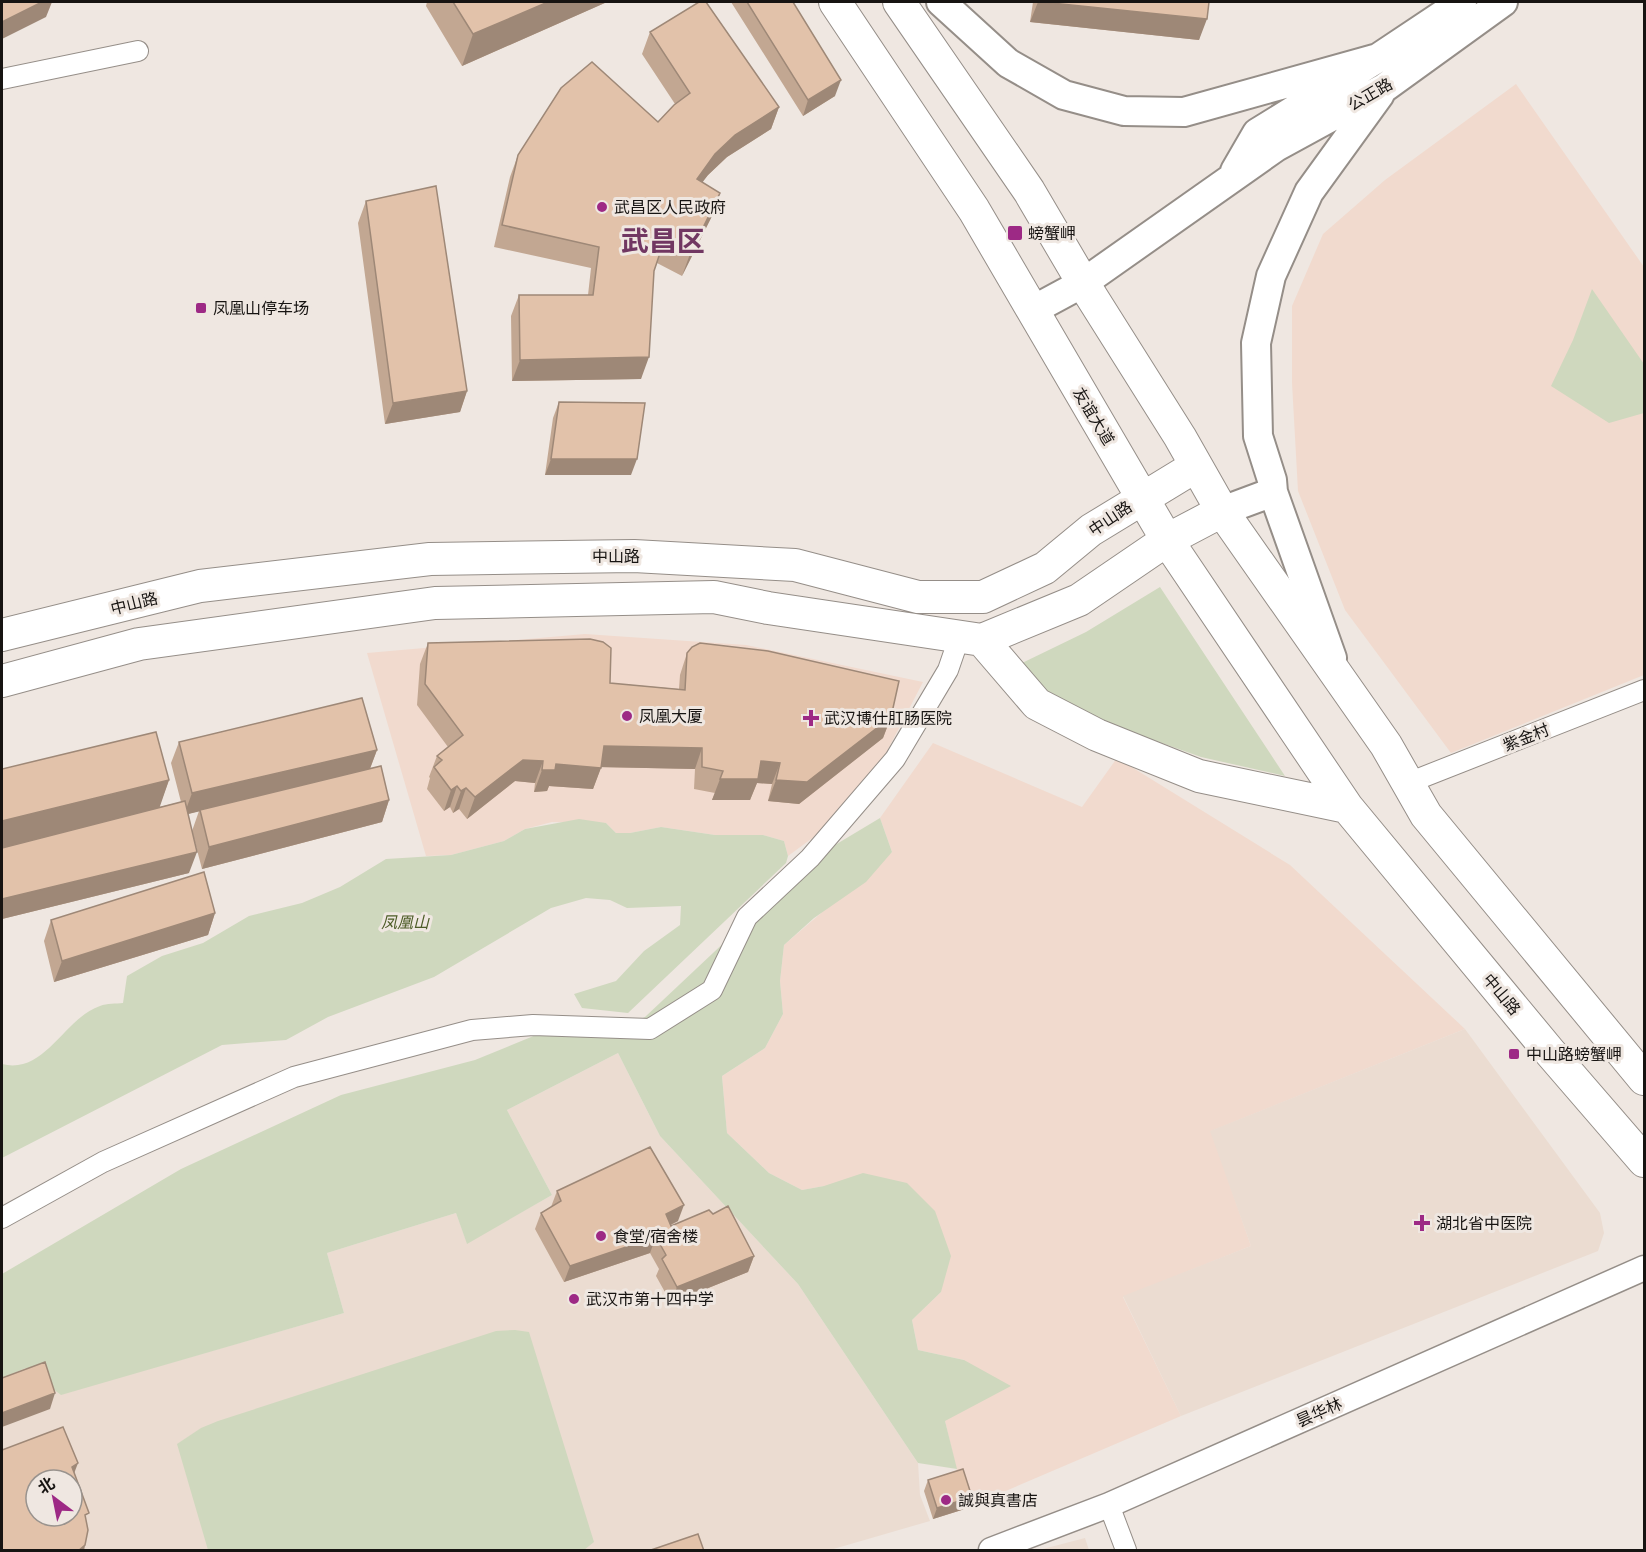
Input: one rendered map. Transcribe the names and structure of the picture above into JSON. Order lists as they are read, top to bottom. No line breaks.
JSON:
{"streets":{"main road":["公正路","友谊大道","中山路"],"street":["紫金村","昙华林"]},"crossings":[["公正路","友谊大道"],["友谊大道","中山路"]],"districts":["武昌区"],"parks":["凤凰山"],"places":{"other":["武昌区人民政府","凤凰大厦","食堂/宿舍楼","武汉市第十四中学","誠與真書店"],"transit":["螃蟹岬","凤凰山停车场","中山路螃蟹岬"],"health":["武汉博仕肛肠医院","湖北省中医院"]},"north":"top left"}
